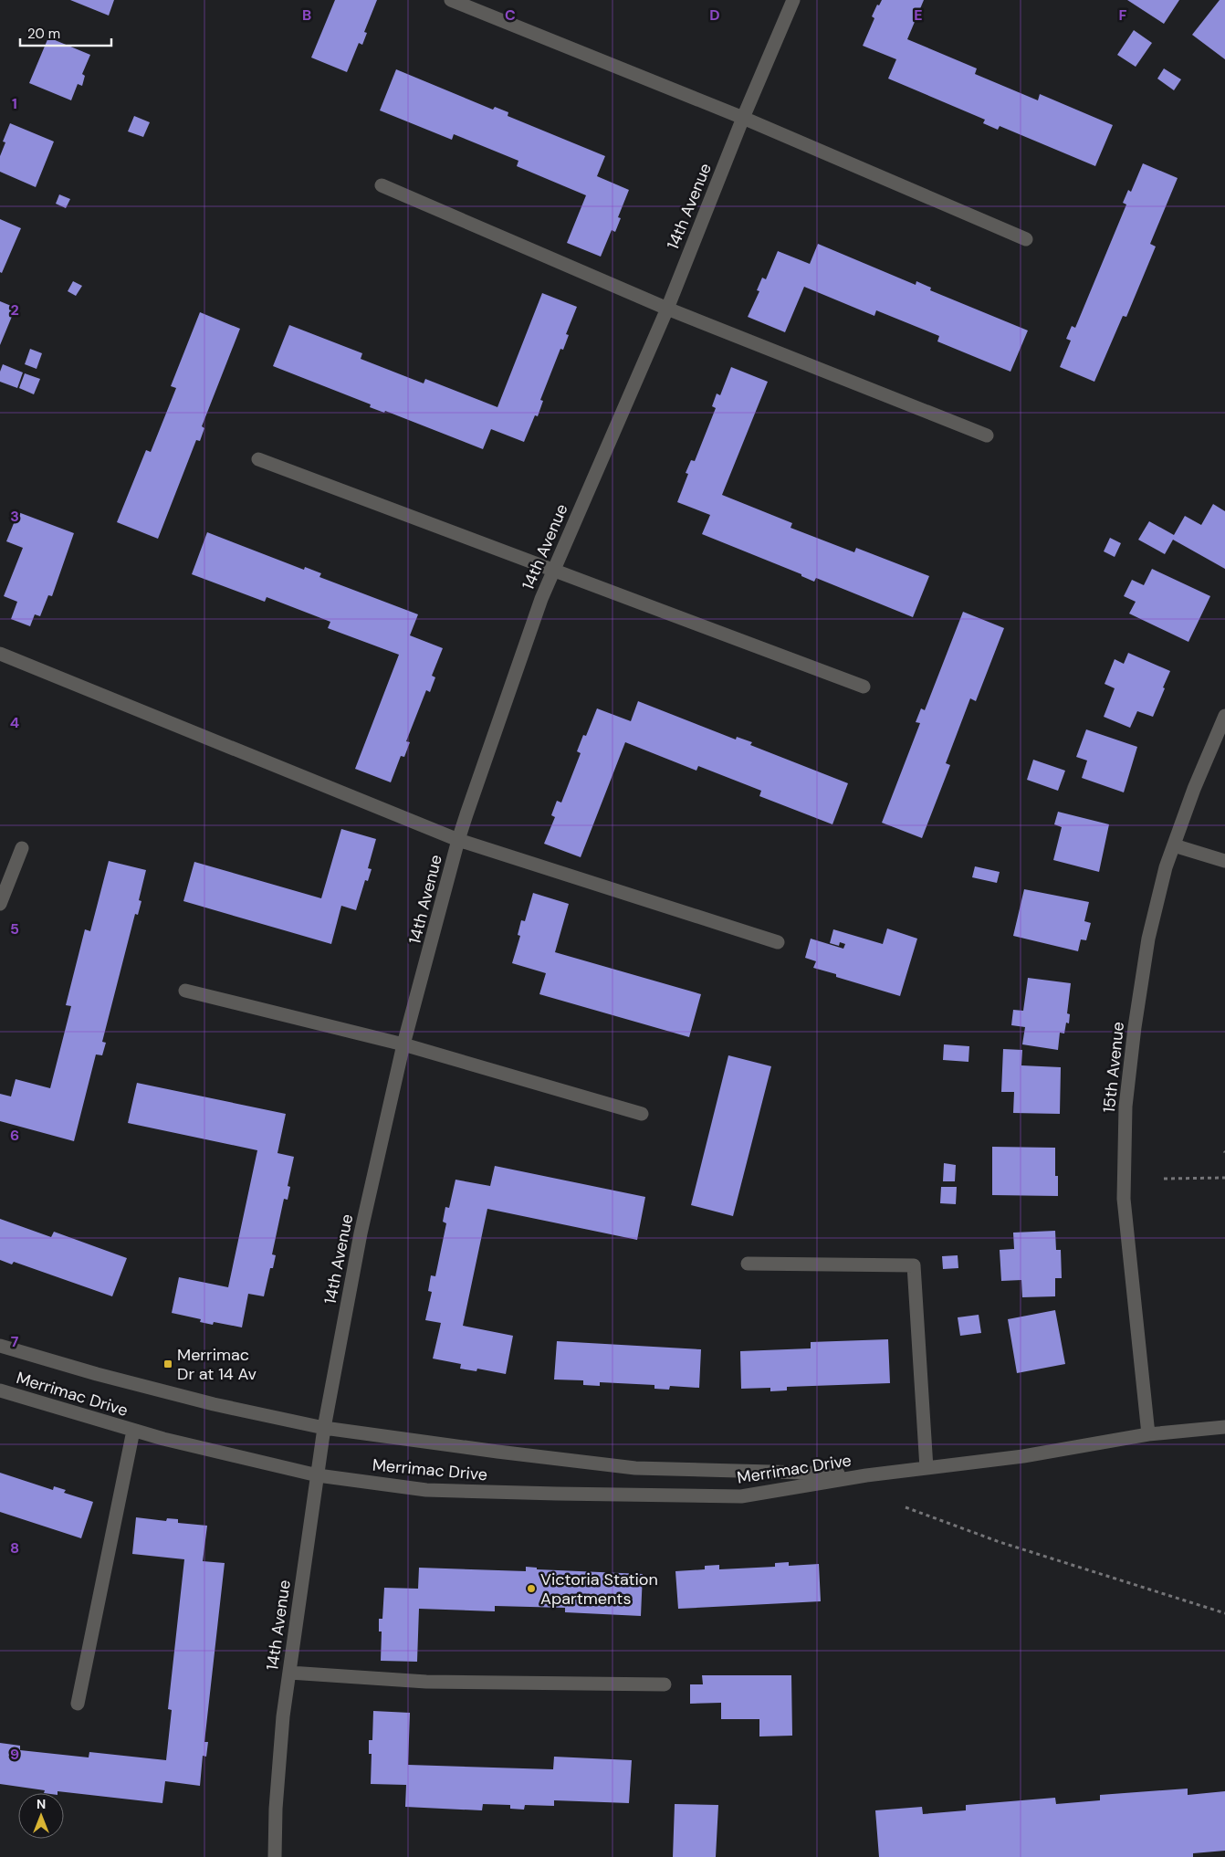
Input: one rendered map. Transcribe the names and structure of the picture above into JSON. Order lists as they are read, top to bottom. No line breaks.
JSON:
{"streets":{"street":["14th Avenue","15th Avenue","Merrimac Drive"]},"crossings":[["14th Avenue","Merrimac Drive"],["15th Avenue","Merrimac Drive"]],"places":{"transit":["Merrimac Dr at 14 Av"],"other":["Victoria Station Apartments"]},"scale_bar":"20 m","north":"top","grid":{"columns":["B","C","D","E","F"],"rows":["1","2","3","4","5","6","7","8","9"]}}
